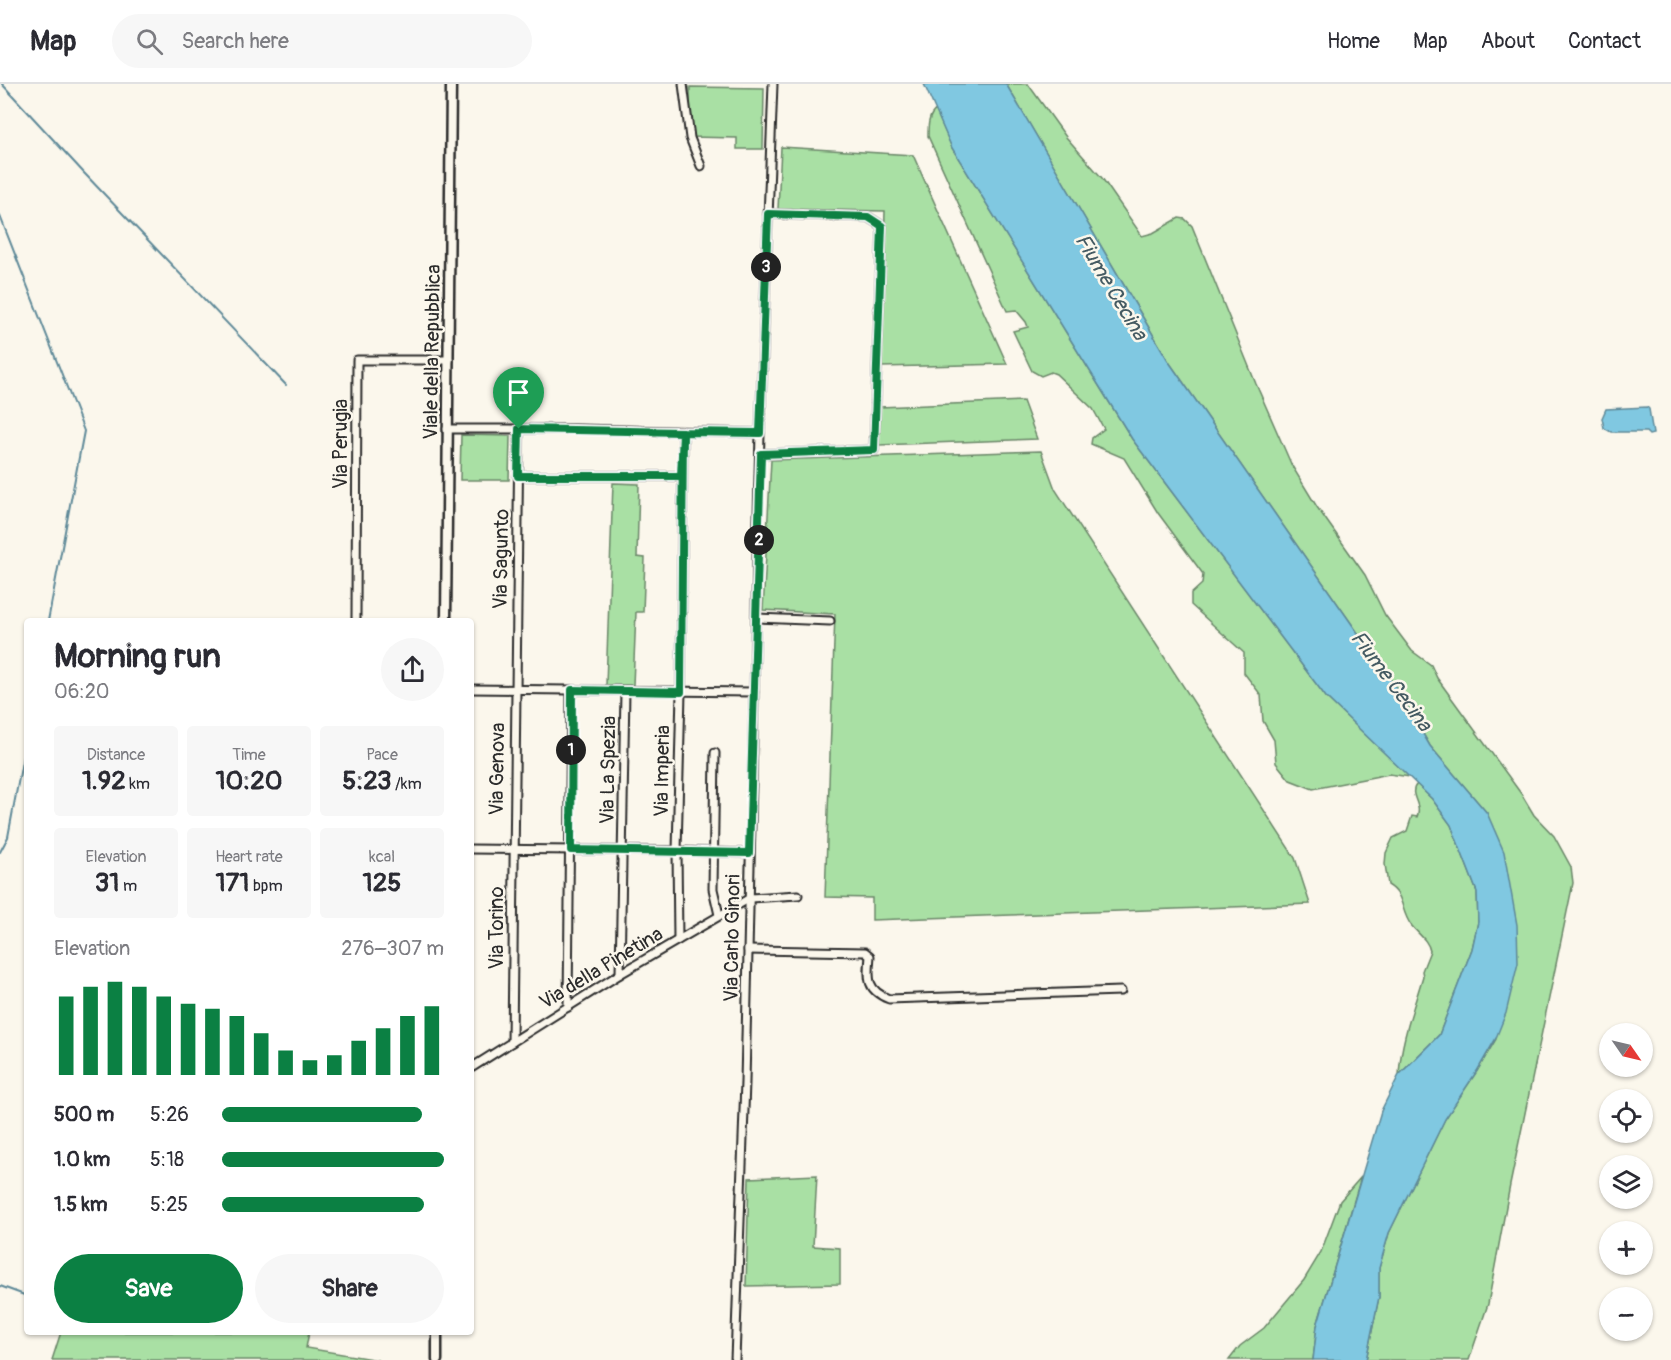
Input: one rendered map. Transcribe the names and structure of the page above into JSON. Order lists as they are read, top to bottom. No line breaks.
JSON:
{"streets":{"street":["Viale della Repubblica","Via Perugia","Via Sagunto","Via Genova","Via La Spezia","Via Imperia","Via Torino","Via Carlo Ginori","Via della Pinetina"]},"crossings":[["Viale della Repubblica","Via Perugia"],["Via Sagunto","Via Genova"],["Via Genova","Via Torino"],["Via La Spezia","Via della Pinetina"],["Via Imperia","Via della Pinetina"],["Via Torino","Via della Pinetina"],["Via Carlo Ginori","Via della Pinetina"]],"water":["Fiume Cecina"],"north":"bottom right","page":{"header":"Map","search":"Search here","nav":["Home","Map","About","Contact"],"pins":["3","2","1"],"heading":["Morning run","06:20"],"stats":[["Distance","1.92 km"],["Time","10:20"],["Pace","5:23 /km"],["Elevation","31 m"],["Heart rate","171 bpm"],["kcal","125"]],"chart":["Elevation","276–307 m"],"map_buttons":["+","−"],"list":[{"name":"500 m","note":"5:26"},{"name":"1.0 km","note":"5:18"},{"name":"1.5 km","note":"5:25"}],"buttons":["Save","Share"]}}
